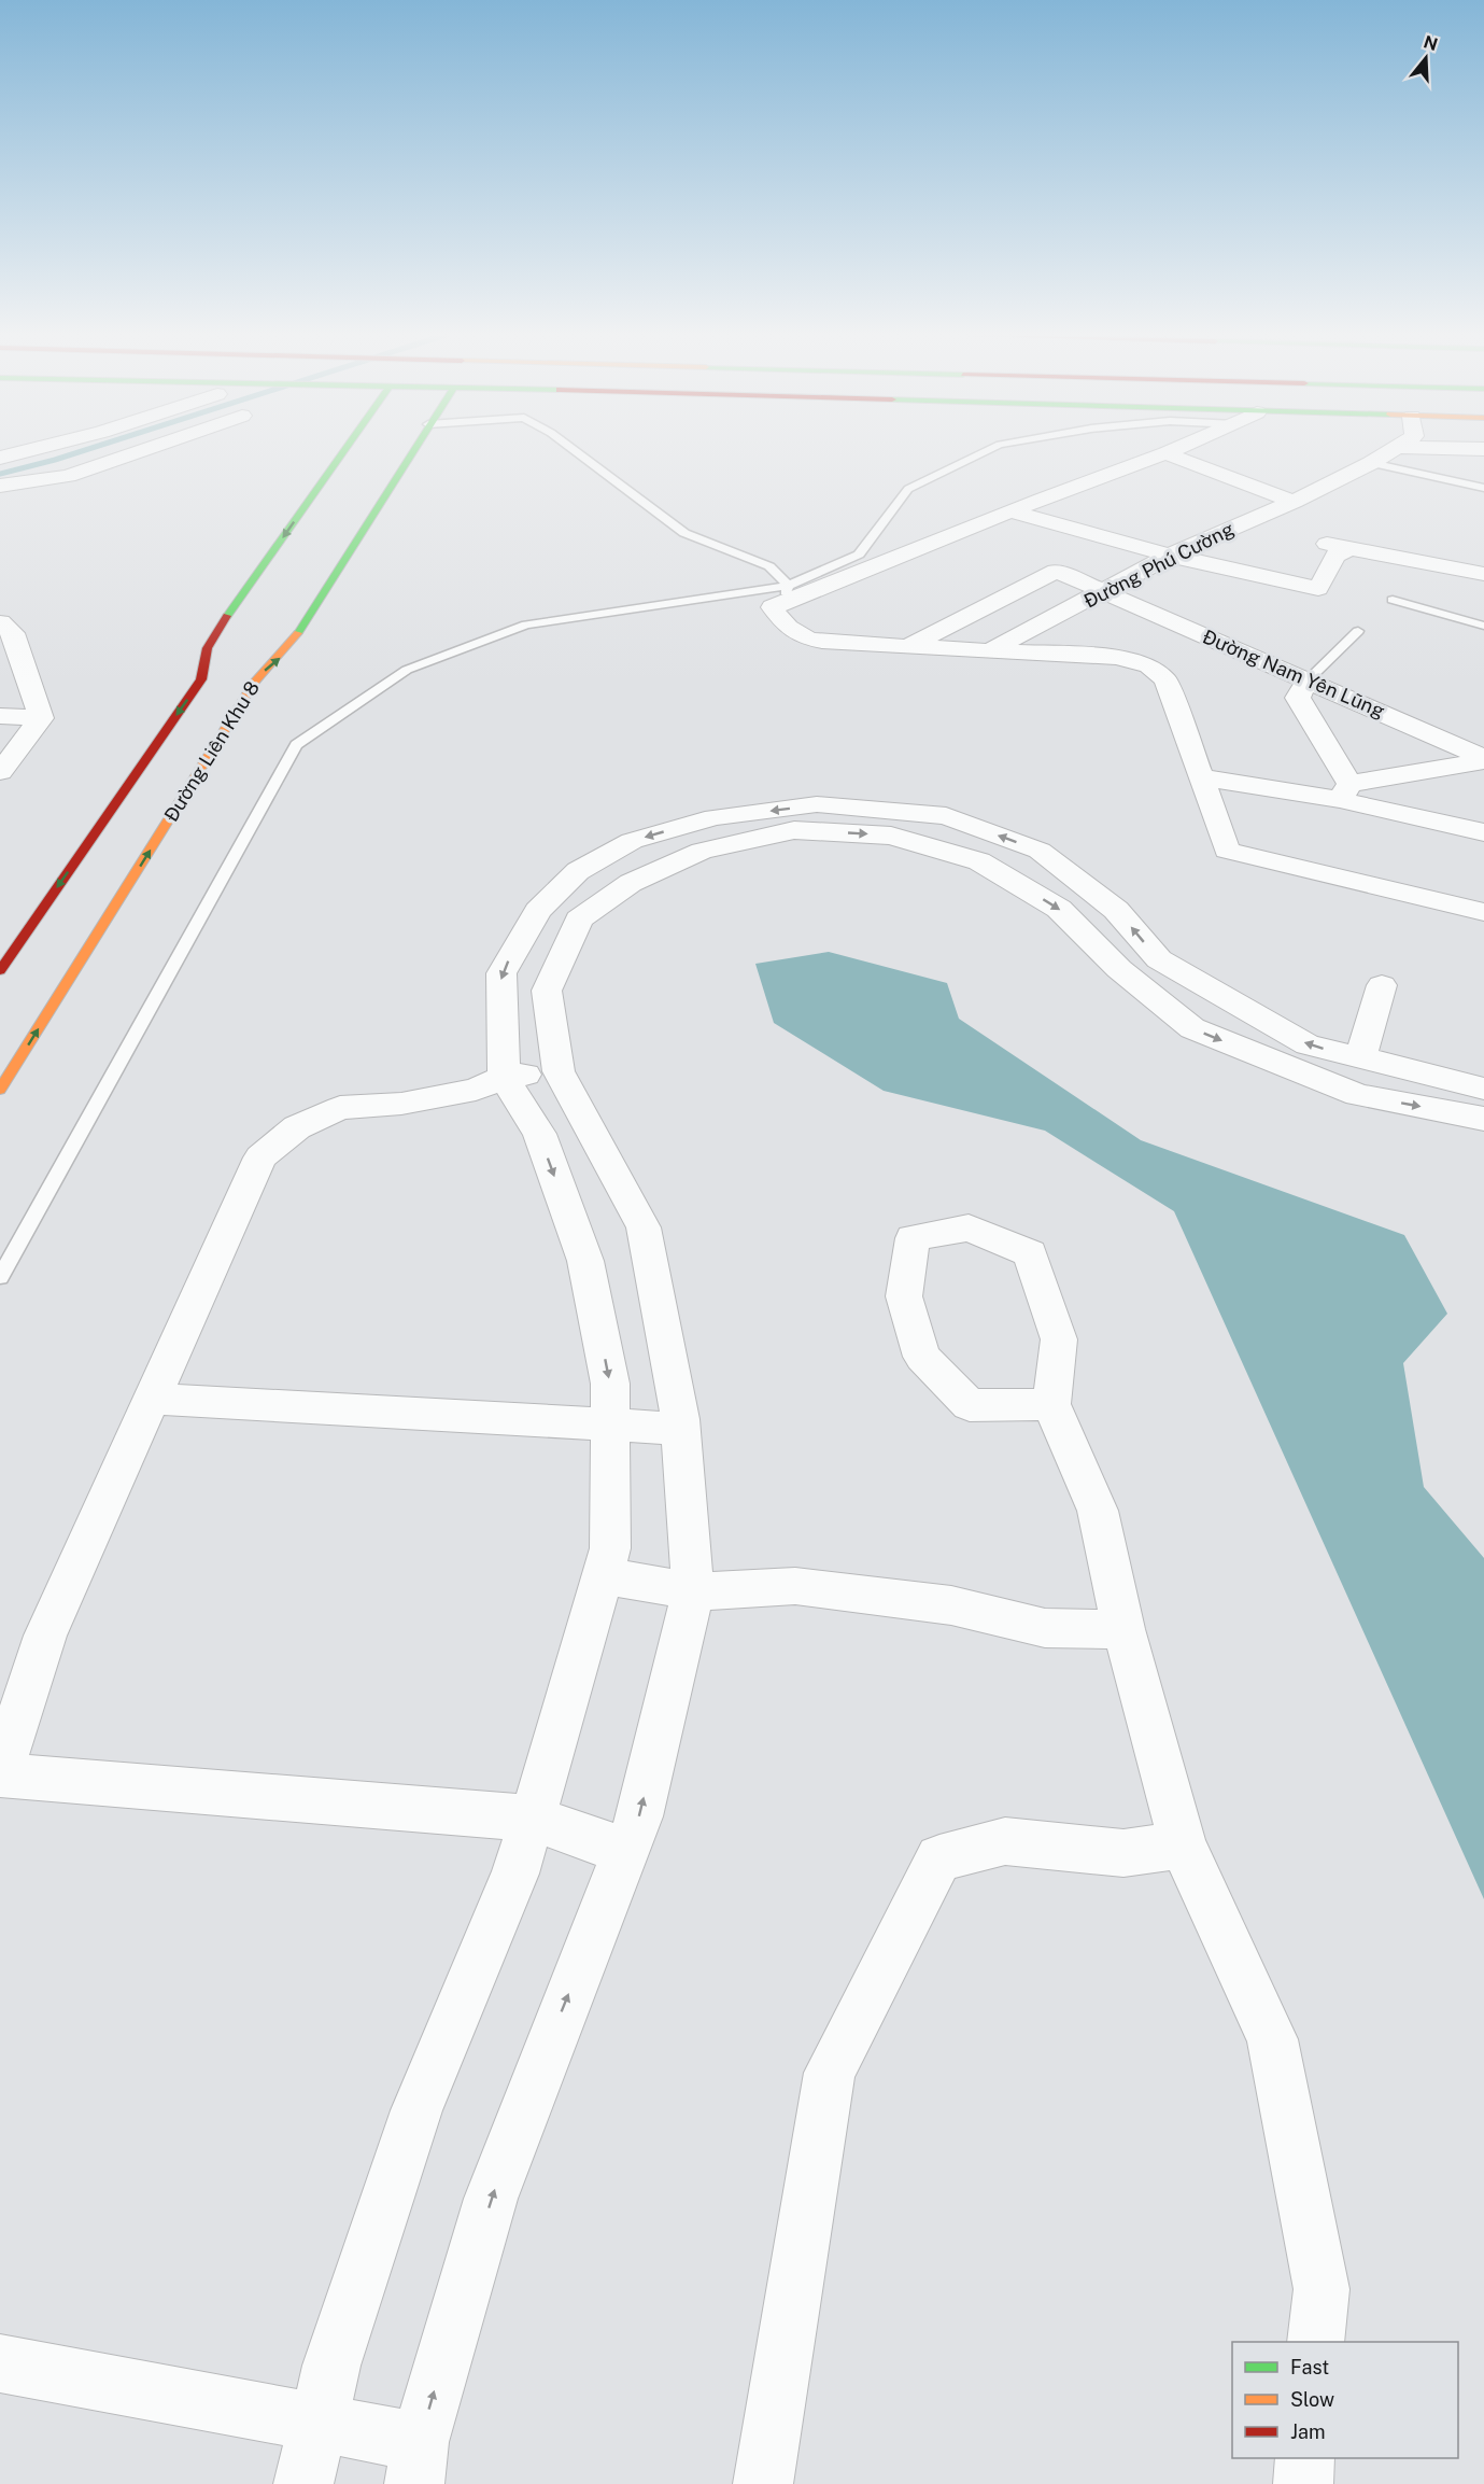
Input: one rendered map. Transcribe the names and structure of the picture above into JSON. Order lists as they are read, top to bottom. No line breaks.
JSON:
{"streets":{"main road":["Đường Liên Khu 8"],"street":["Đường Phú Cường","Đường Nam Yên Lũng"]},"crossings":[["Đường Phú Cường","Đường Nam Yên Lũng"]],"legend":["Fast","Slow","Jam"],"north":"top"}
